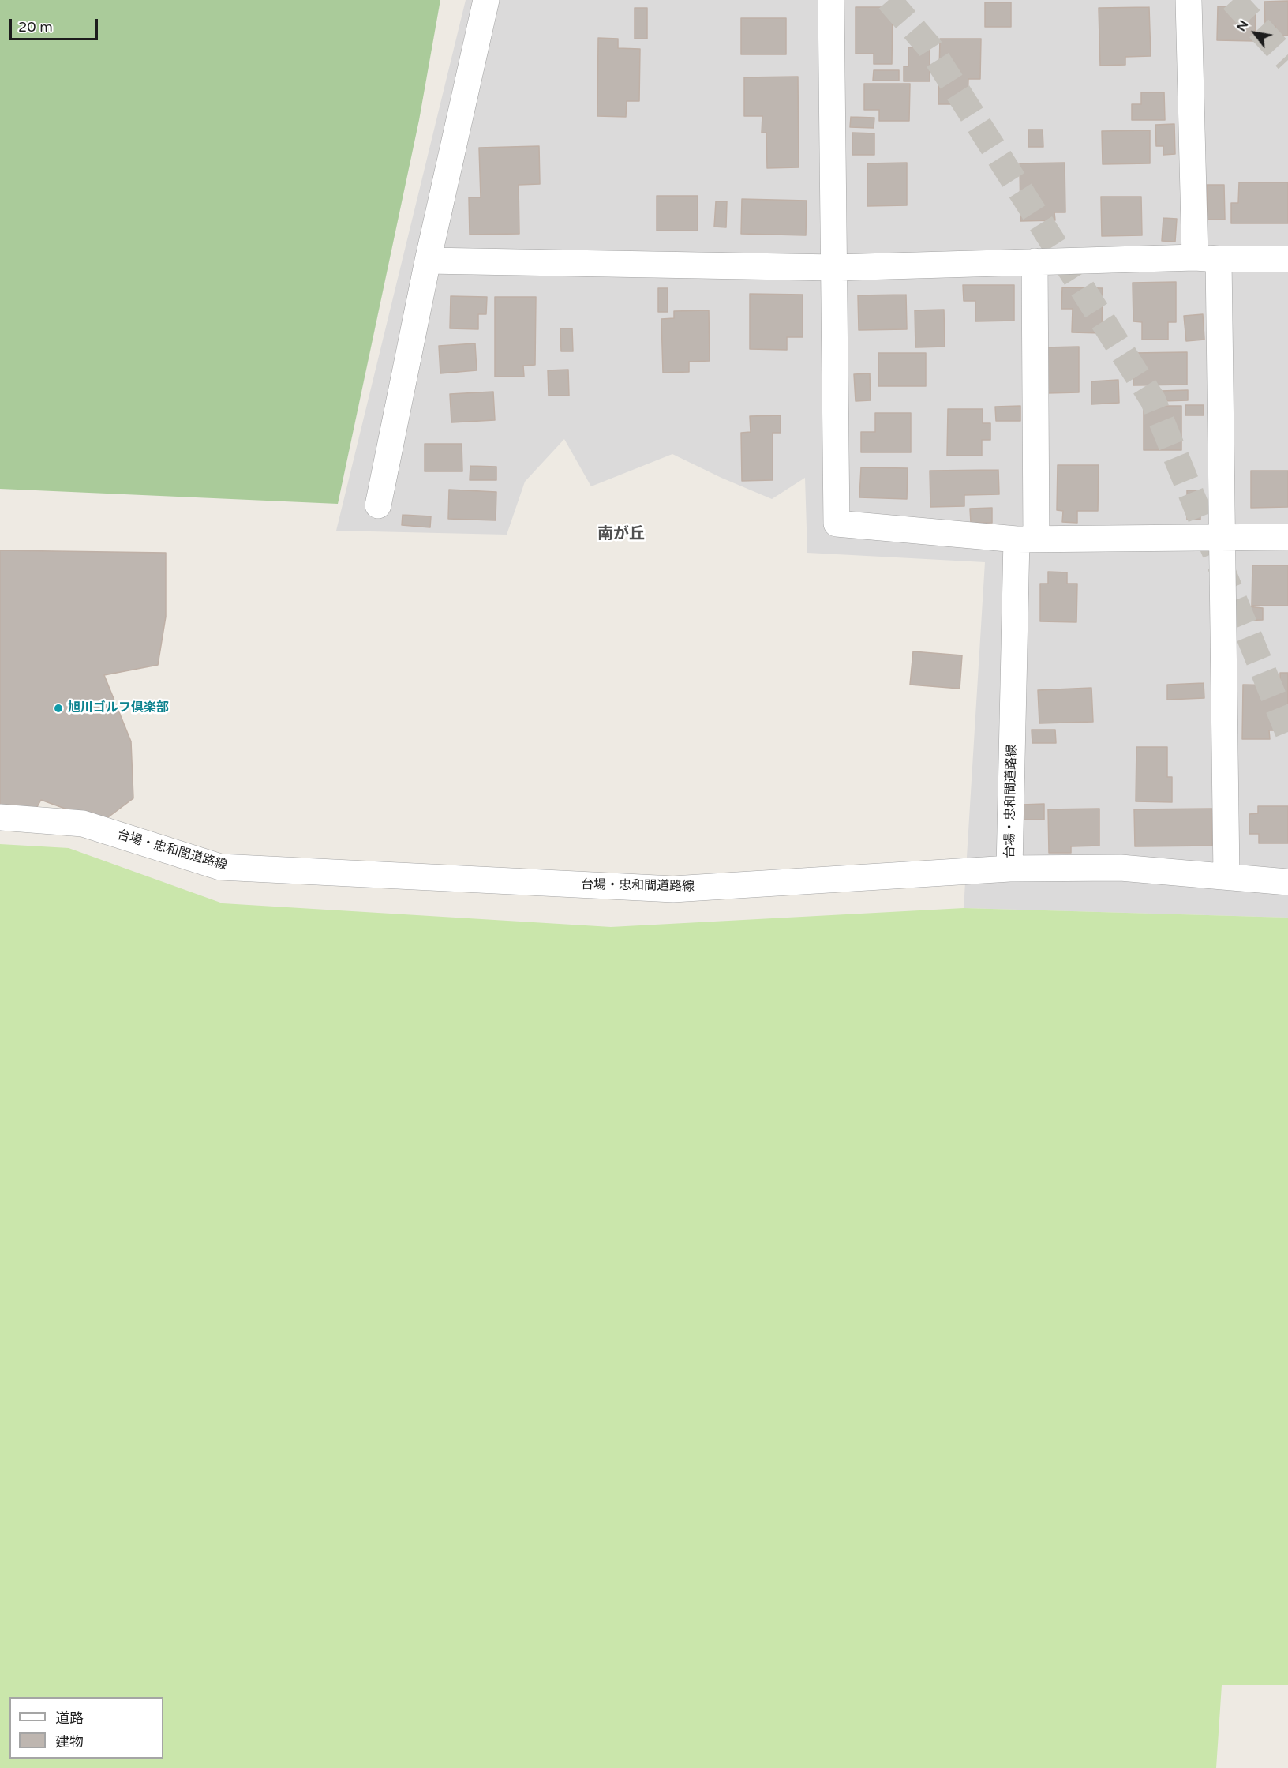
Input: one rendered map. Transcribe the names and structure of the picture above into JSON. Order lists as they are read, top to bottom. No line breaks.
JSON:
{"streets":{"street":["台場・忠和間道路線"]},"districts":["南が丘"],"places":["旭川ゴルフ倶楽部"],"legend":["道路","建物"],"scale_bar":"20 m","north":"top left"}
